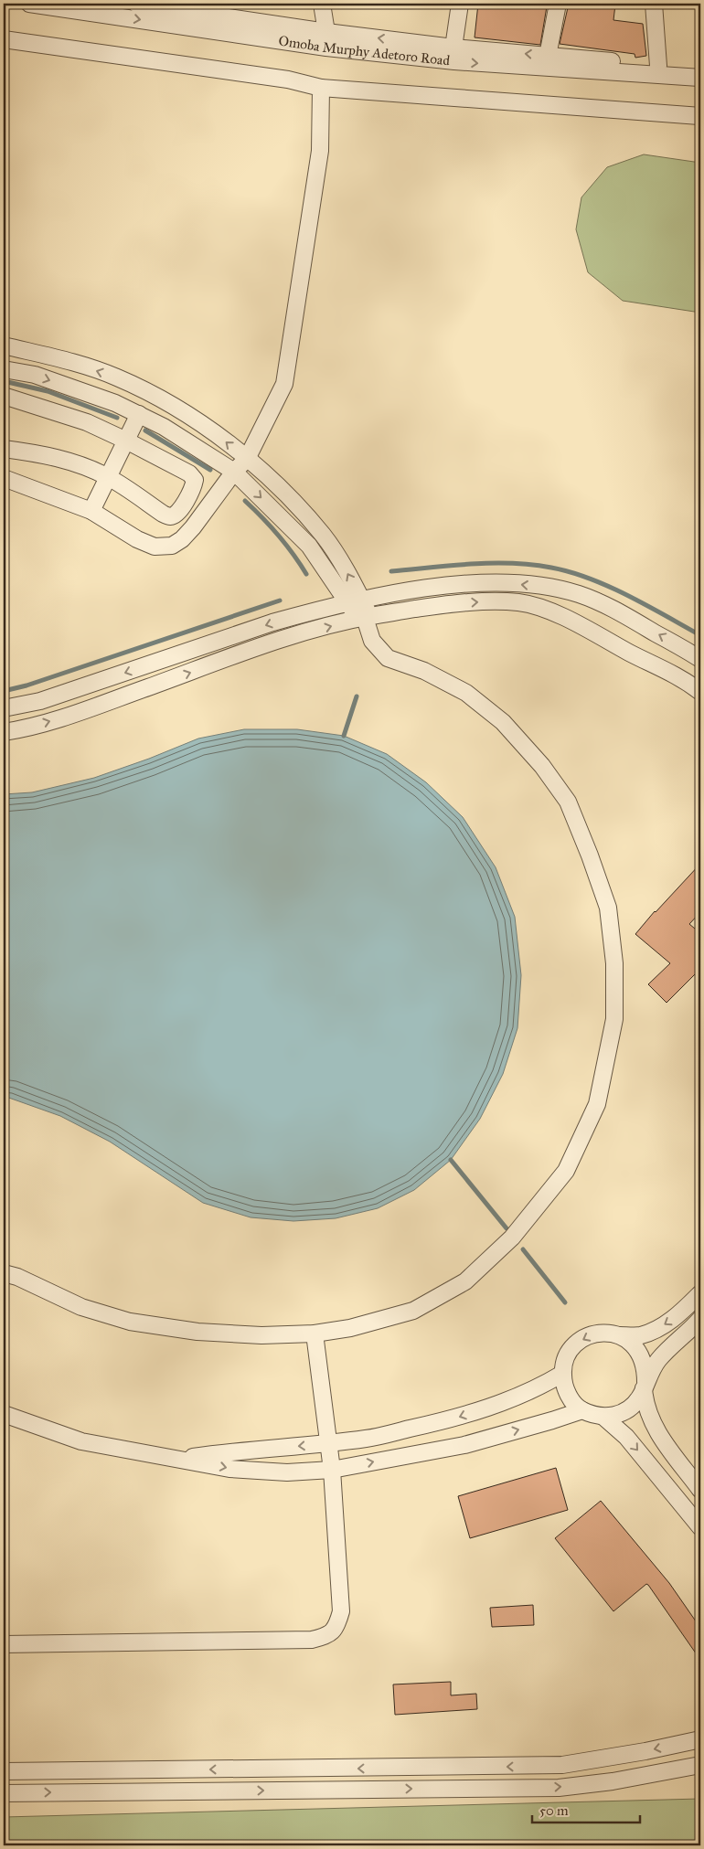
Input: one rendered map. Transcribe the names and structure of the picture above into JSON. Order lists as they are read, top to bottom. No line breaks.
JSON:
{"streets":{"street":["Omoba Murphy Adetoro Road"]},"scale_bar":"50 m"}
